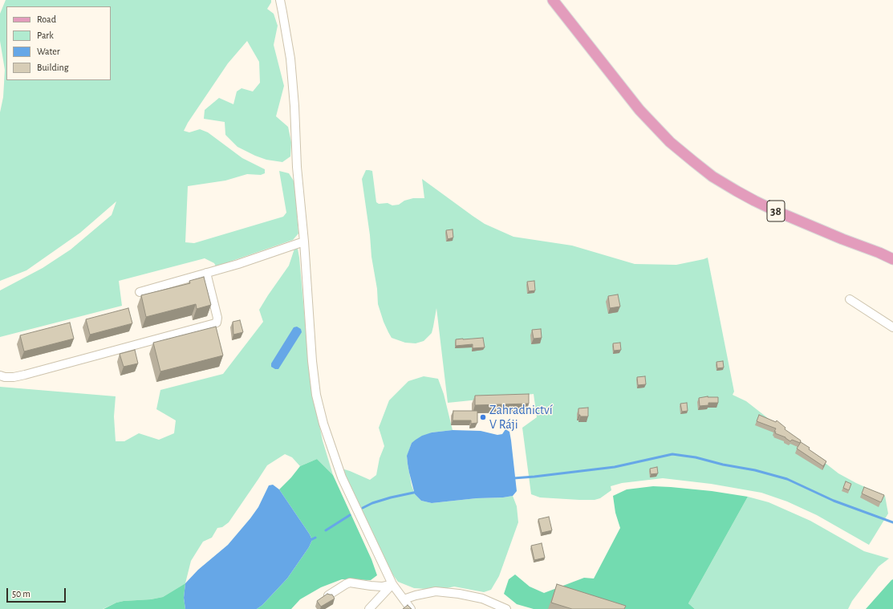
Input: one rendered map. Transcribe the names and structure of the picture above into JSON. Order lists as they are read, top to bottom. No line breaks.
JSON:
{"streets":{"main road":["38"]},"places":["Zahradnictví V Ráji"],"legend":["Road","Park","Water","Building"],"scale_bar":"50 m"}
